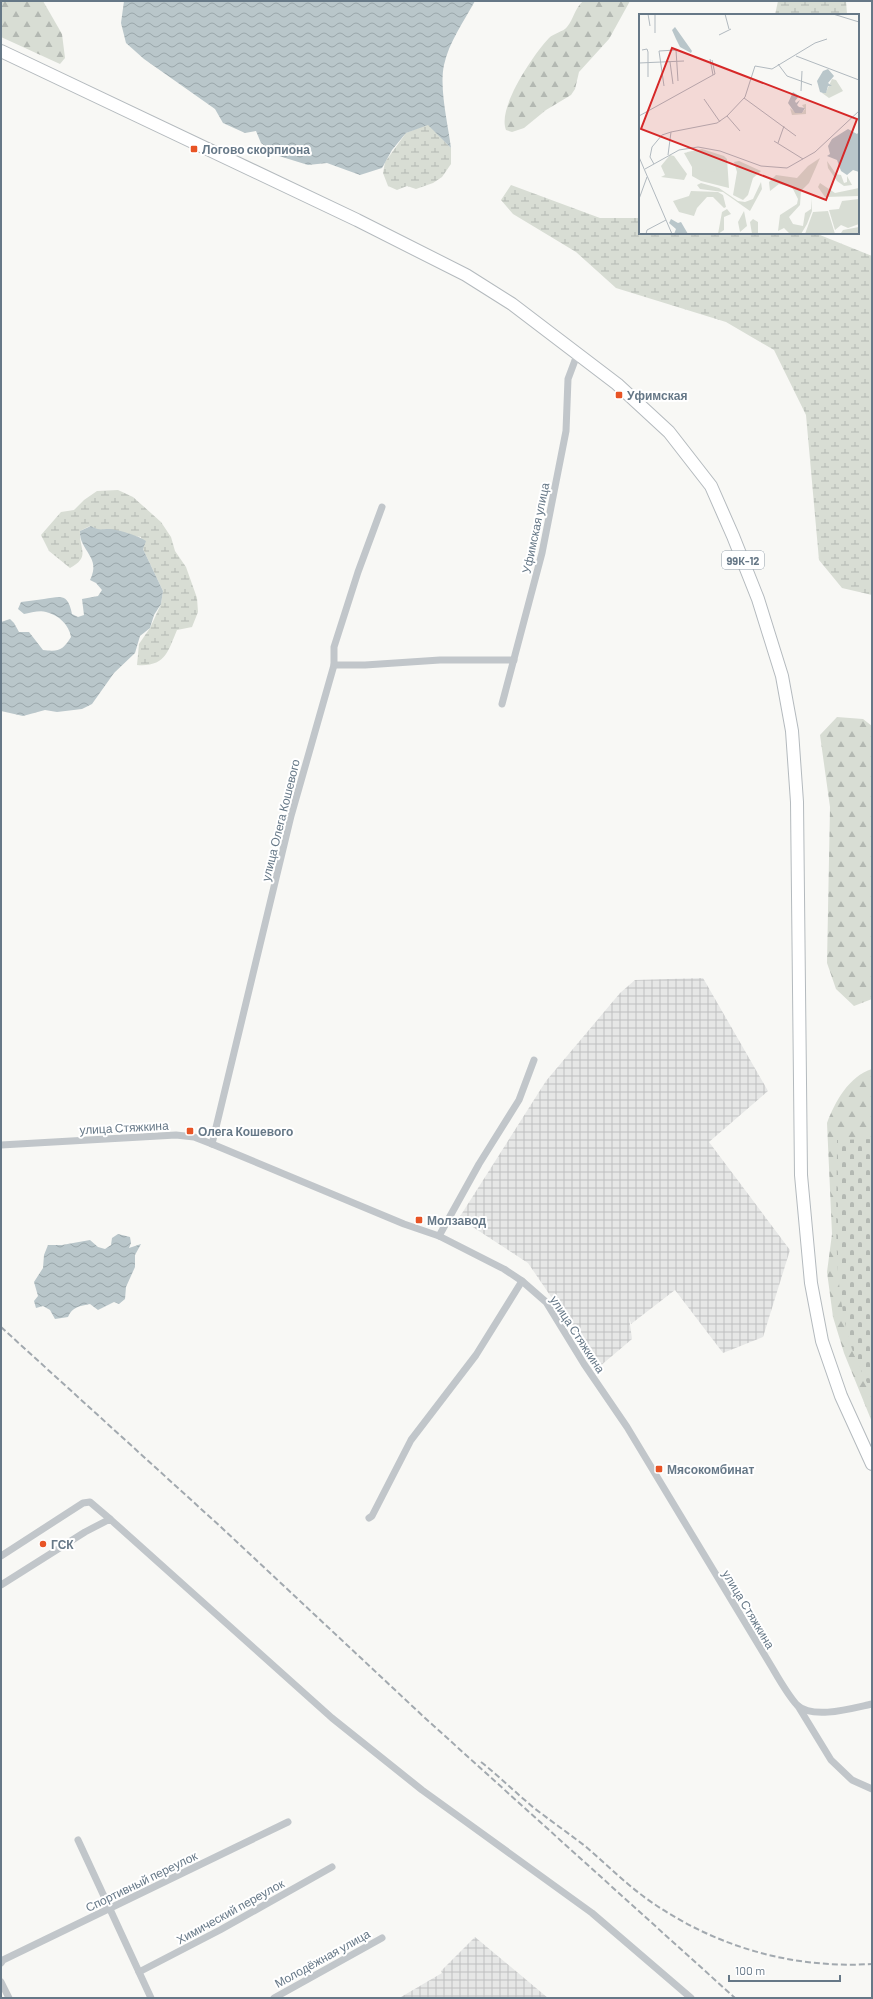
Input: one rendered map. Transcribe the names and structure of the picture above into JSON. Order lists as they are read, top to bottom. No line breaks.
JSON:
{"streets":{"main road":["99К-12"],"street":["Уфимская улица","улица Олега Кошевого","улица Стяжкина","Спортивный переулок","Химический переулок","Молодёжная улица"]},"crossings":[["Уфимская улица","99К-12"],["улица Олега Кошевого","улица Стяжкина"]],"places":{"transit":["Логово скорпиона","Уфимская","Олега Кошевого","Молзавод","Мясокомбинат"],"other":["ГСК"]},"scale_bar":"100 m"}
